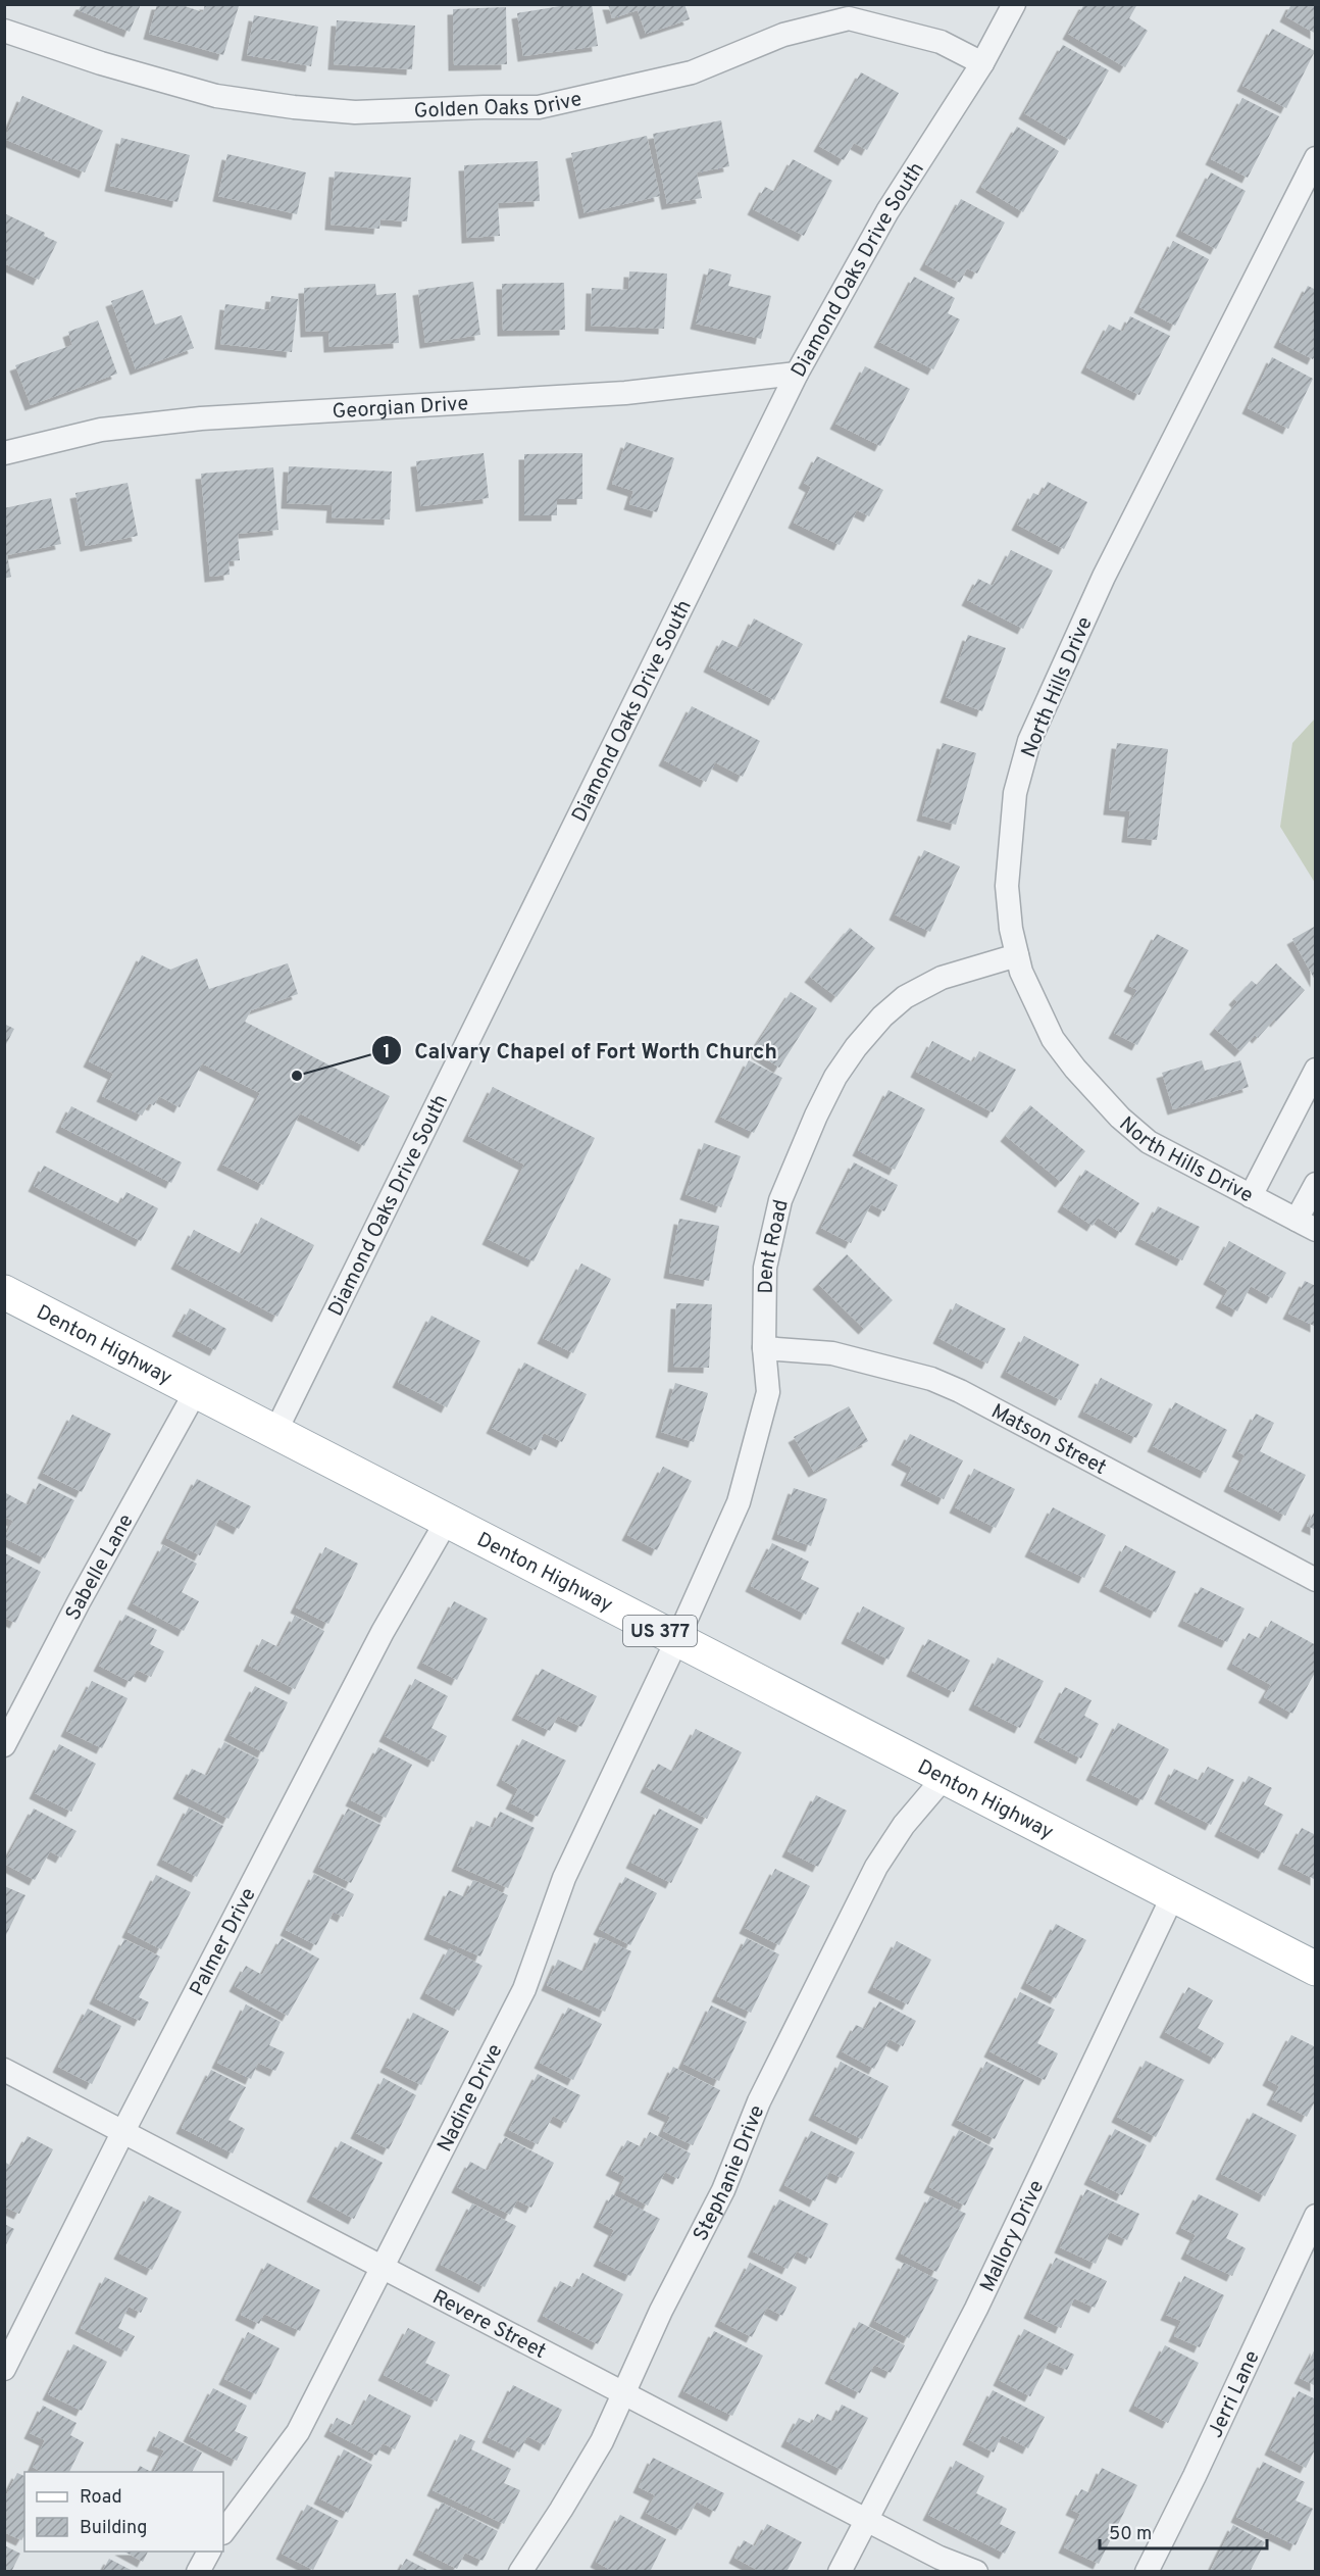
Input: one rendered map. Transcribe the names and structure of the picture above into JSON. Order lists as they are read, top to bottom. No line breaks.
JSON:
{"streets":{"main road":["Denton Highway","US 377"],"street":["Golden Oaks Drive","Diamond Oaks Drive South","Georgian Drive","North Hills Drive","Dent Road","Matson Street","Sabelle Lane","Palmer Drive","Nadine Drive","Stephanie Drive","Mallory Drive","Revere Street","Jerri Lane"]},"crossings":[["Golden Oaks Drive","Diamond Oaks Drive South"],["Diamond Oaks Drive South","Georgian Drive"],["Diamond Oaks Drive South","Denton Highway"],["North Hills Drive","Dent Road"],["Dent Road","Denton Highway"],["Dent Road","Matson Street"],["Dent Road","Nadine Drive"],["Denton Highway","Sabelle Lane"],["Denton Highway","Palmer Drive"],["Denton Highway","Nadine Drive"],["Denton Highway","Stephanie Drive"],["Denton Highway","Mallory Drive"],["Palmer Drive","Revere Street"],["Nadine Drive","Revere Street"],["Stephanie Drive","Revere Street"],["Mallory Drive","Revere Street"]],"places":["Calvary Chapel of Fort Worth Church"],"legend":["Road","Building"],"scale_bar":"50 m"}
